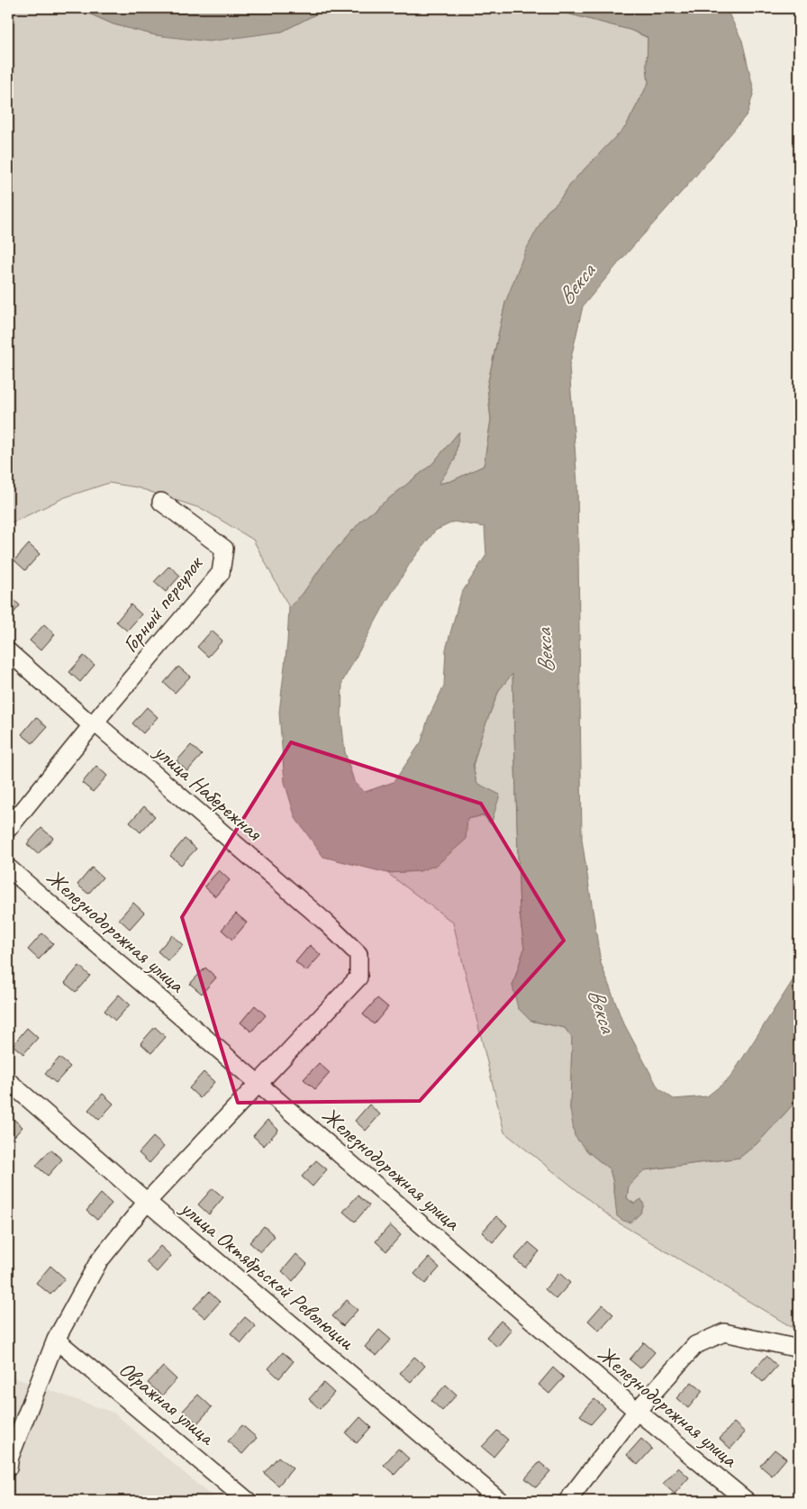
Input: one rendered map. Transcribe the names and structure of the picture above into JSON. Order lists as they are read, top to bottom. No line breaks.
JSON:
{"streets":{"street":["Горный переулок","улица Набережная","Железнодорожная улица","улица Октябрьской Революции","Овражная улица"]},"crossings":[["Горный переулок","улица Набережная"],["улица Набережная","Железнодорожная улица"]],"water":["Векса"]}
